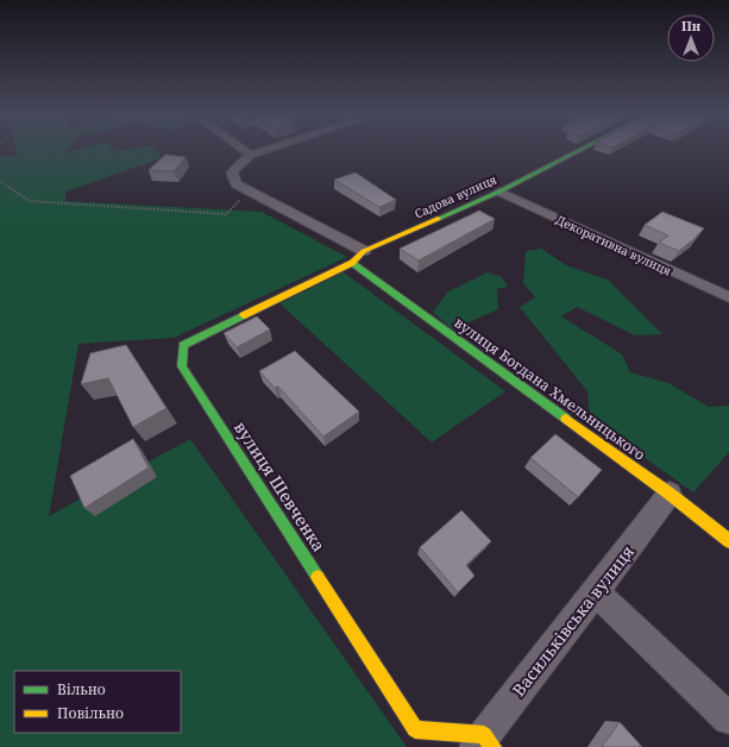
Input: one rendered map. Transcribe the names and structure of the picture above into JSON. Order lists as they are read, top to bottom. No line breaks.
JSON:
{"streets":{"street":["Садова вулиця","Декоративна вулиця","вулиця Богдана Хмельницького","вулиця Шевченка","Васильківська вулиця"]},"crossings":[["Садова вулиця","Декоративна вулиця"],["Садова вулиця","вулиця Богдана Хмельницького"],["Садова вулиця","вулиця Шевченка"],["вулиця Богдана Хмельницького","вулиця Шевченка"],["вулиця Богдана Хмельницького","Васильківська вулиця"],["вулиця Шевченка","Васильківська вулиця"]],"legend":["Вільно","Повільно"],"north":"top"}
